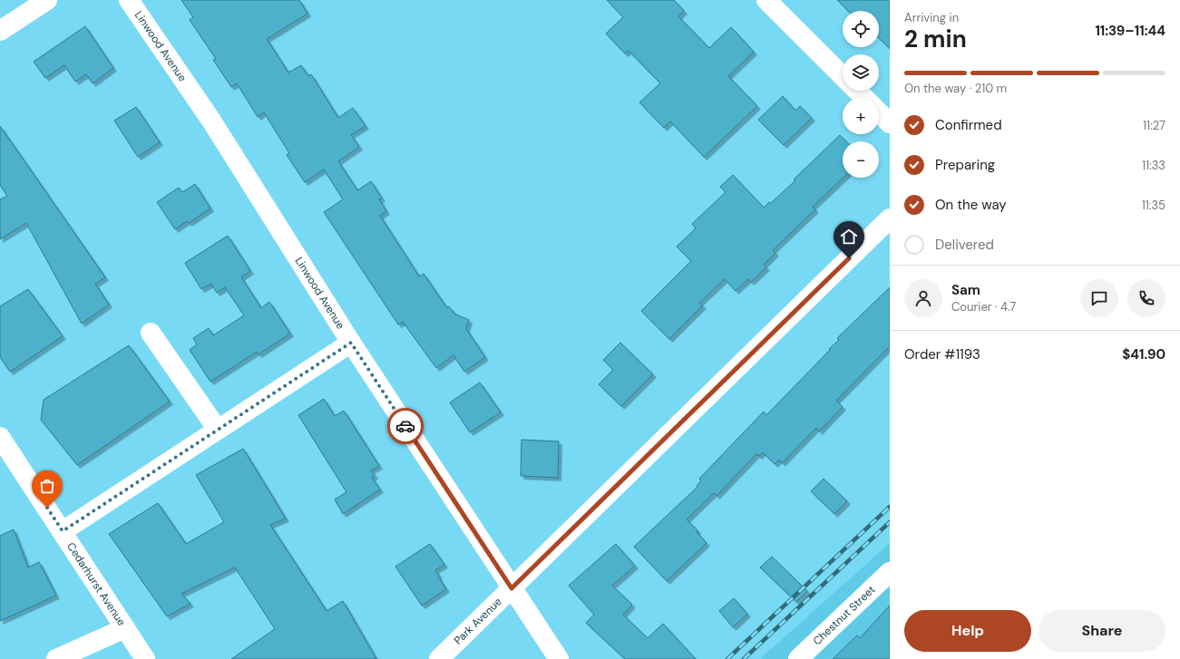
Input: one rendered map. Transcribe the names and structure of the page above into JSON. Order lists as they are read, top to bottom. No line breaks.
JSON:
{"streets":{"street":["Linwood Avenue","Cedarhurst Avenue","Chestnut Street","Park Avenue"]},"crossings":[["Linwood Avenue","Park Avenue"]],"page":{"heading":["2 min","Arriving in","11:39–11:44"],"panel":["Sam","Courier · 4.7","Order #1193","$41.90"],"map_buttons":["+","−"],"bar":"On the way · 210 m","list":[["Confirmed","11:27"],["Preparing","11:33"],["On the way","11:35"],"Delivered"],"buttons":["Help","Share"]}}
